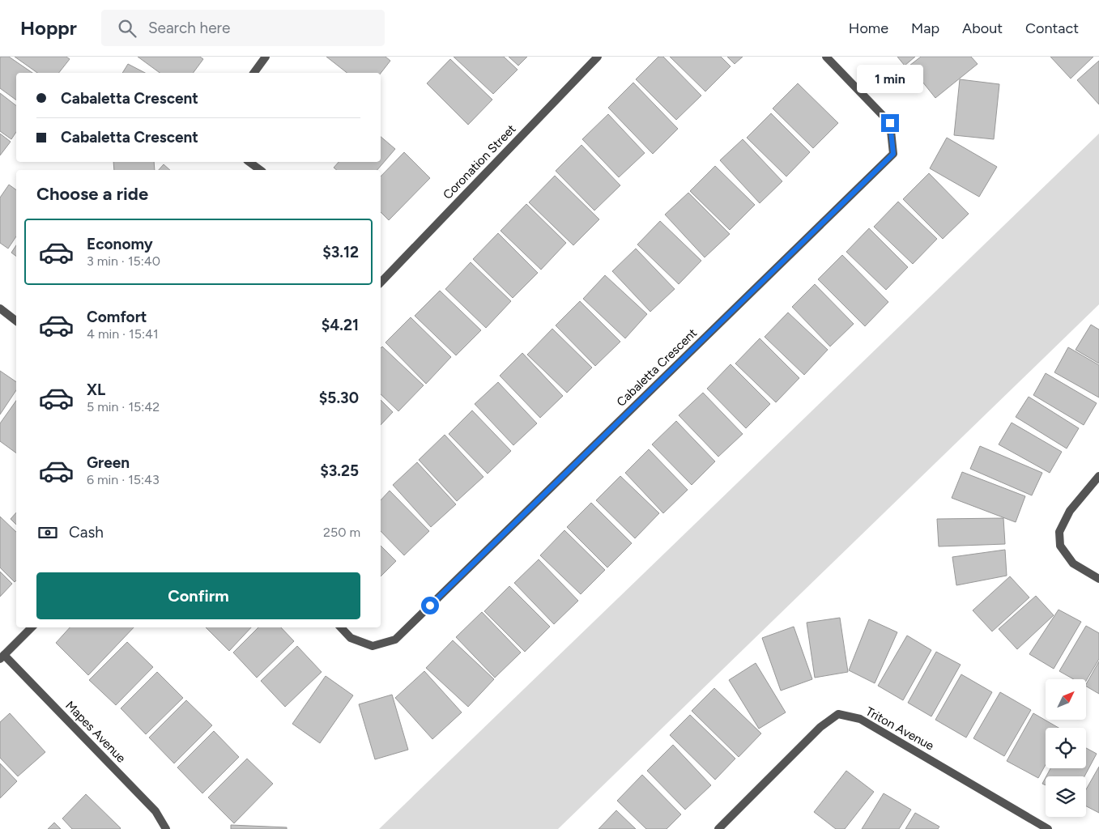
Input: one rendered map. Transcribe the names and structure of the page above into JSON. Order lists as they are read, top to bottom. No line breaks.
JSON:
{"streets":{"street":["Coronation Street","Cabaletta Crescent","Triton Avenue","Mapes Avenue"]},"north":"top right","page":{"header":"Hoppr","search":"Search here","nav":["Home","Map","About","Contact"],"bubble":"1 min","banner":["Cabaletta Crescent","Cabaletta Crescent"],"heading":"Choose a ride","list":[{"name":"Economy","note":"3 min · 15:40","value":"$3.12"},{"name":"Comfort","note":"4 min · 15:41","value":"$4.21"},{"name":"XL","note":"5 min · 15:42","value":"$5.30"},{"name":"Green","note":"6 min · 15:43","value":"$3.25"}],"pay":["Cash","250 m"],"buttons":"Confirm"}}
